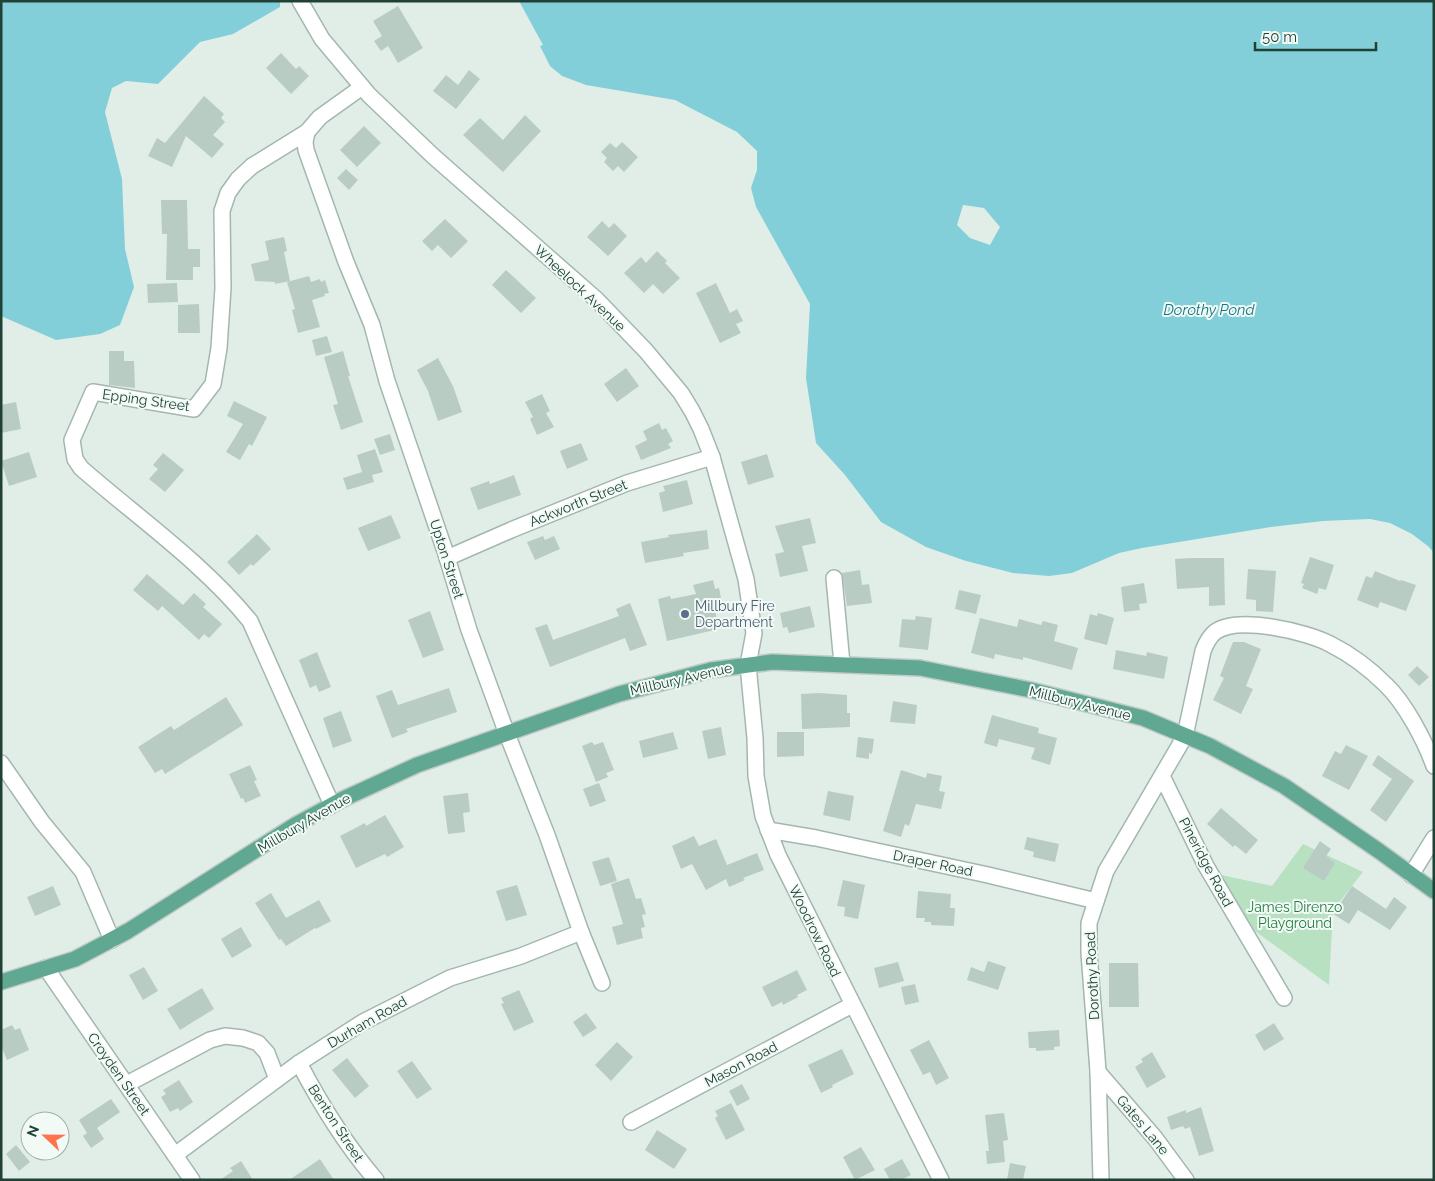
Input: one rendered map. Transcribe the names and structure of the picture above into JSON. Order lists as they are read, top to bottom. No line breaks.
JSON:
{"streets":{"main road":["Millbury Avenue"],"street":["Wheelock Avenue","Epping Street","Ackworth Street","Upton Street","Pineridge Road","Draper Road","Woodrow Road","Dorothy Road","Durham Road","Mason Road","Croyden Street","Benton Street","Gates Lane"]},"crossings":[["Wheelock Avenue","Epping Street"],["Wheelock Avenue","Ackworth Street"],["Wheelock Avenue","Millbury Avenue"],["Wheelock Avenue","Woodrow Road"],["Epping Street","Upton Street"],["Epping Street","Millbury Avenue"],["Ackworth Street","Upton Street"],["Upton Street","Millbury Avenue"],["Upton Street","Durham Road"],["Millbury Avenue","Woodrow Road"],["Millbury Avenue","Dorothy Road"],["Millbury Avenue","Croyden Street"],["Pineridge Road","Dorothy Road"],["Draper Road","Woodrow Road"],["Draper Road","Dorothy Road"],["Woodrow Road","Mason Road"],["Dorothy Road","Gates Lane"],["Durham Road","Croyden Street"],["Durham Road","Benton Street"]],"water":["Dorothy Pond"],"parks":["James Direnzo Playground"],"places":["Millbury Fire Department"],"scale_bar":"50 m","north":"left"}
